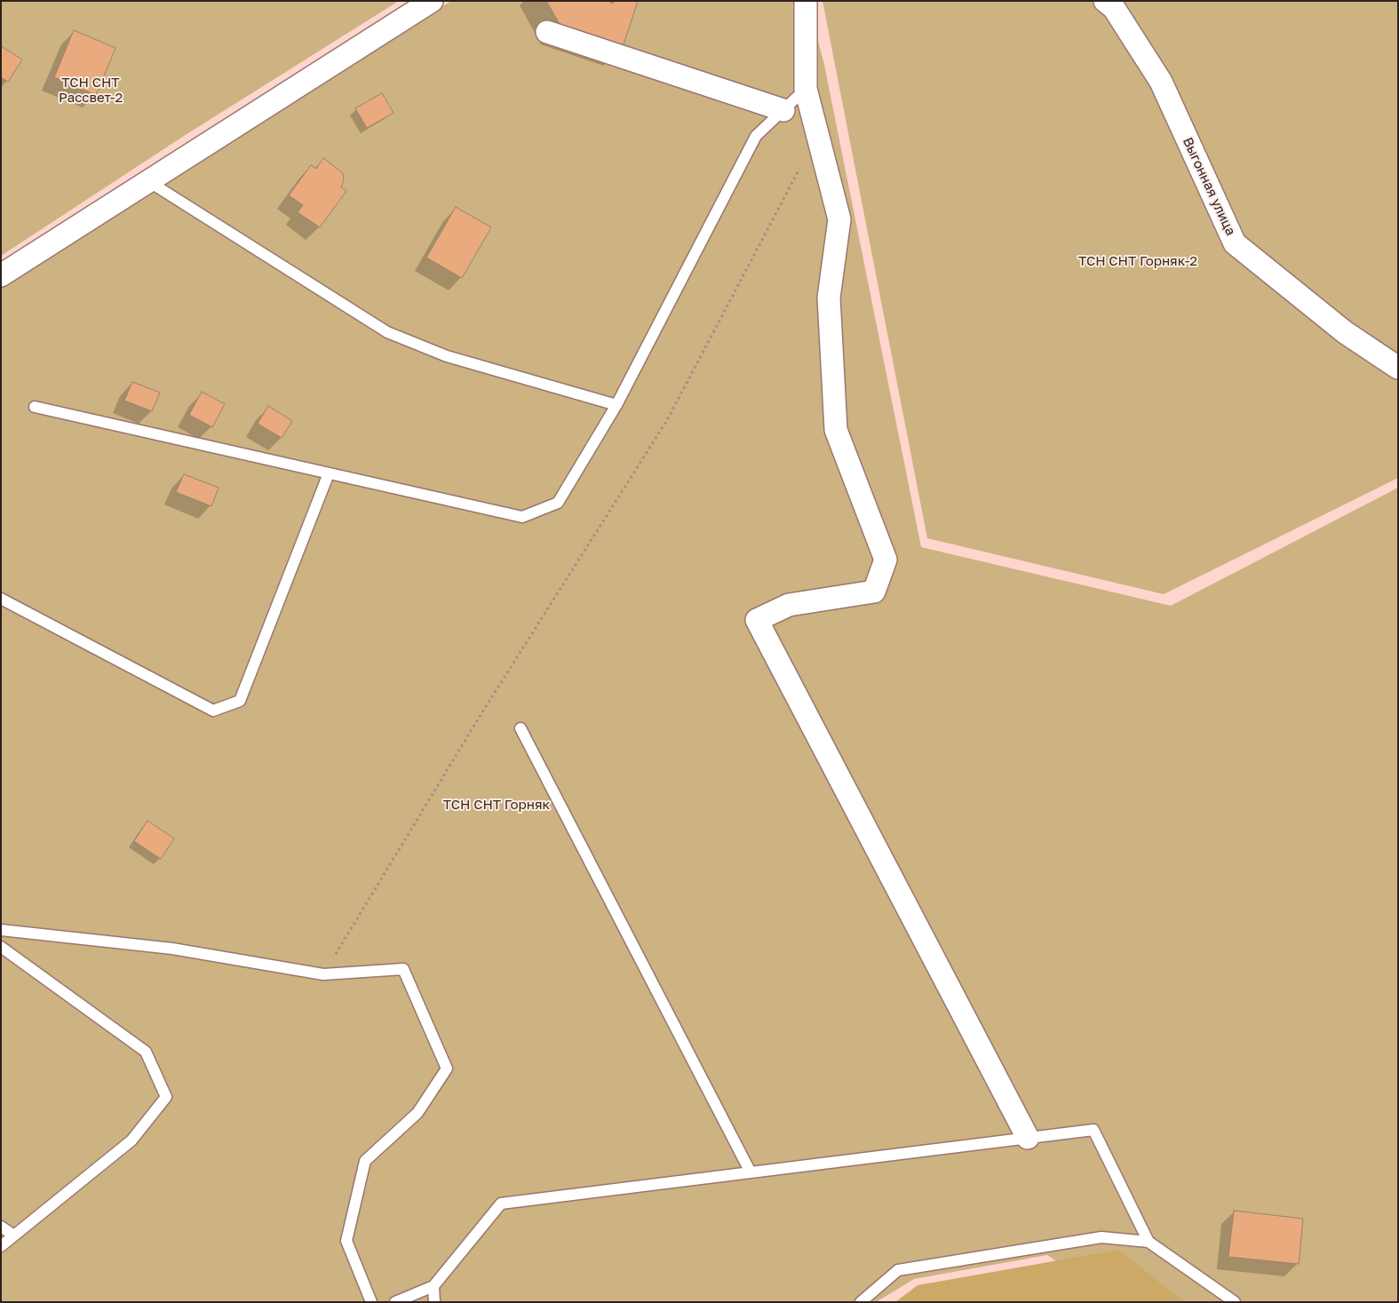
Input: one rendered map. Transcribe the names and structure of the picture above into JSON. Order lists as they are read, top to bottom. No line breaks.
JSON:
{"streets":{"street":["Выгонная улица"]},"parks":["ТСН СНТ Рассвет-2","ТСН СНТ Горняк-2","ТСН СНТ Горняк"]}
